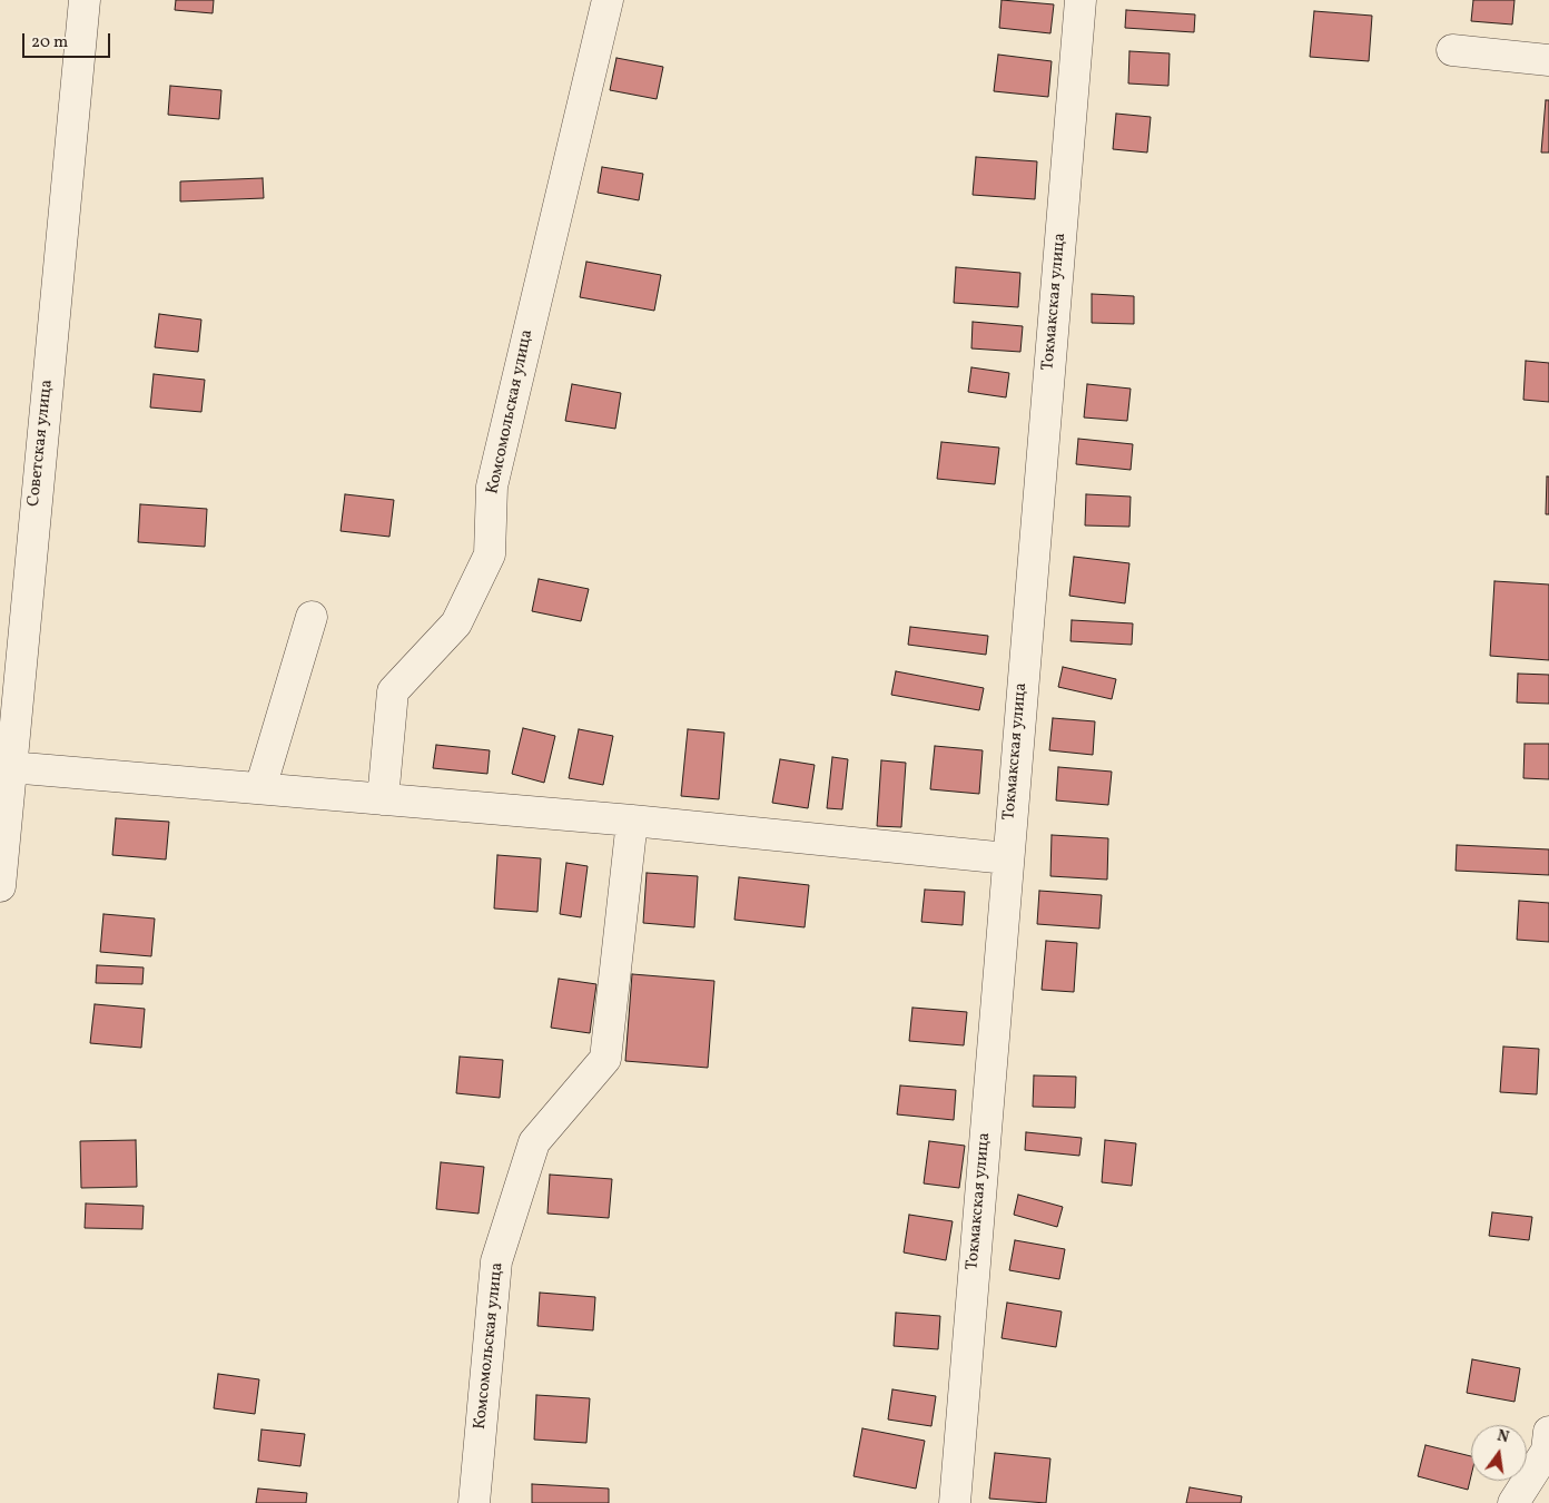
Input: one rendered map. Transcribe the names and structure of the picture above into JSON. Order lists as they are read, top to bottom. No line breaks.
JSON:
{"streets":{"street":["Токмакская улица","Комсомольская улица","Советская улица"]},"scale_bar":"20 m","north":"top"}
